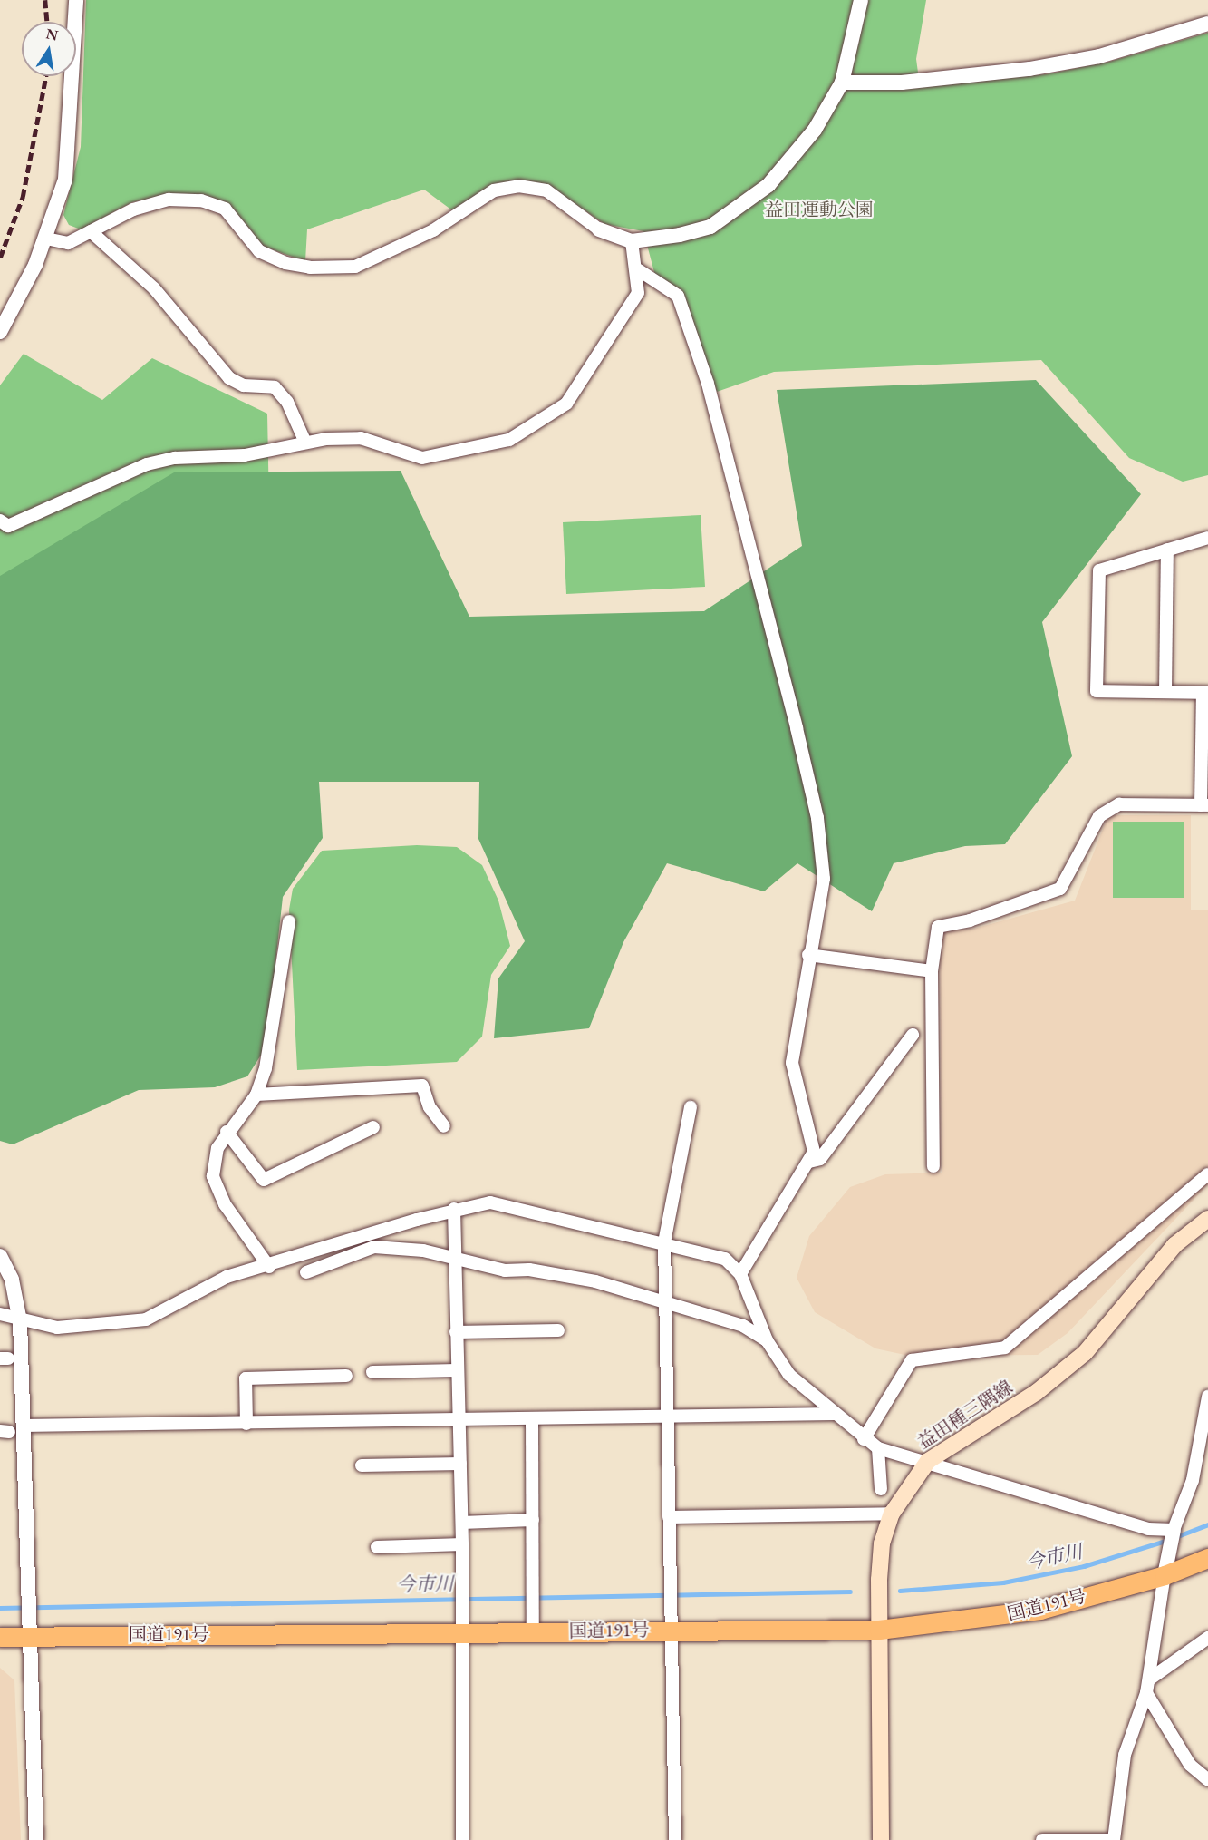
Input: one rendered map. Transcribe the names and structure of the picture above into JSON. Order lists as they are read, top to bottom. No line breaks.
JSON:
{"streets":{"highway":["国道191号"],"main road":["益田種三隅線"]},"crossings":[["益田種三隅線","国道191号"]],"water":["今市川"],"parks":["益田運動公園"],"north":"top"}
